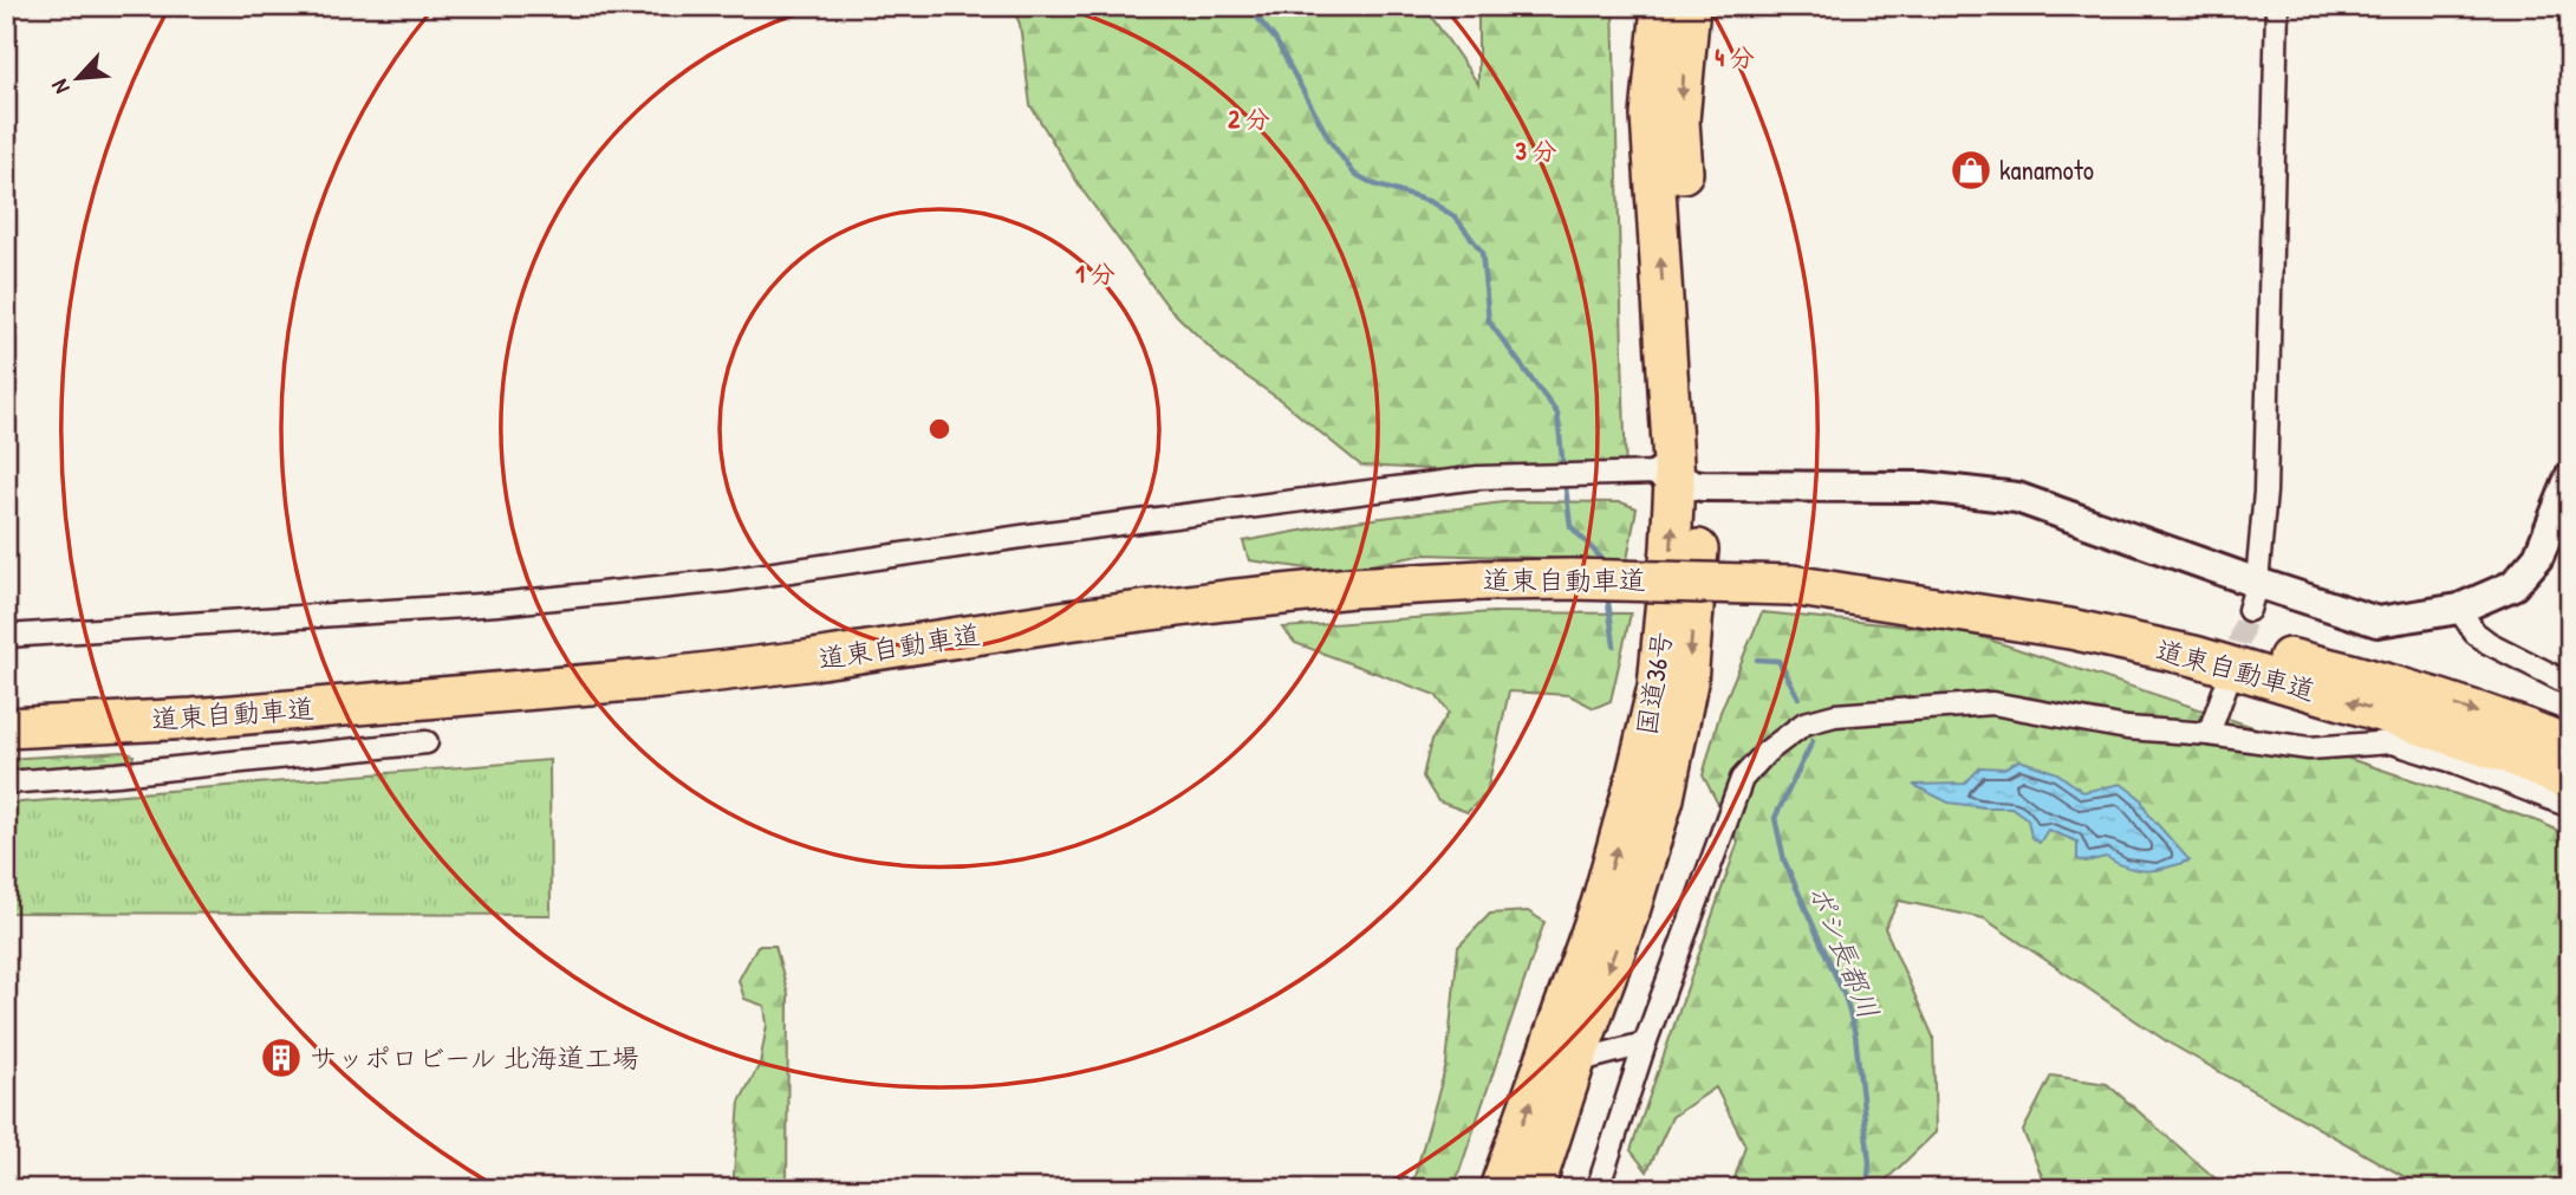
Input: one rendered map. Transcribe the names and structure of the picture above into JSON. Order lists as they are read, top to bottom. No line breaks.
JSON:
{"streets":{"highway":["道東自動車道","国道36号"]},"water":["ポシ長都川"],"places":{"shop":["kanamoto"],"building":["サッポロビール 北海道工場"]},"north":"bottom left","rings":["4 分","2 分","3 分","1 分"]}
